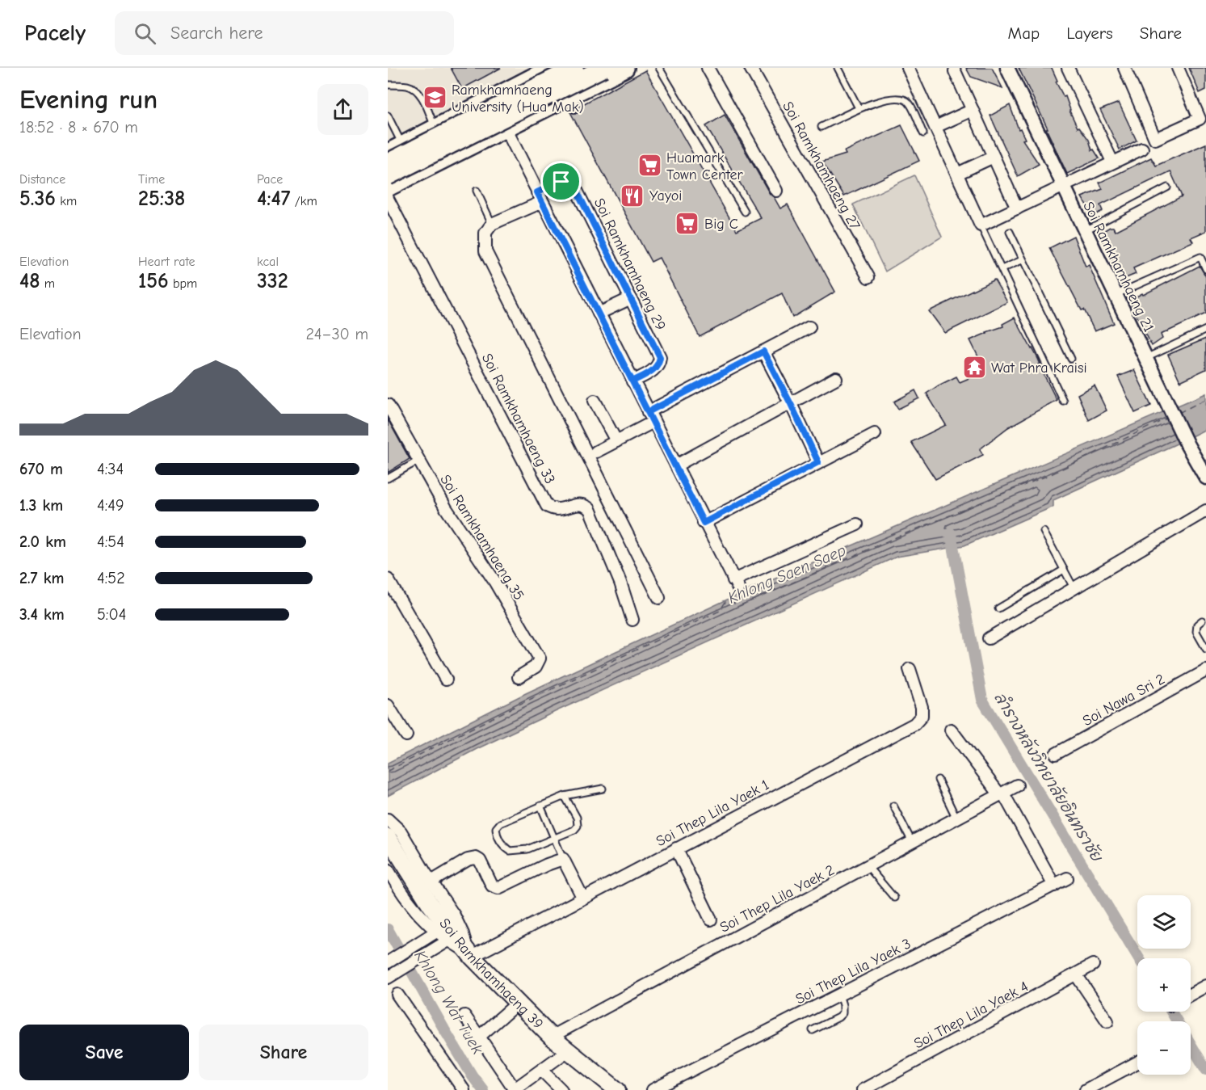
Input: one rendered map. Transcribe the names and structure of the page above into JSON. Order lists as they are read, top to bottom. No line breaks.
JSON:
{"streets":{"main road":["Soi Ramkhamhaeng 39"],"street":["Soi Ramkhamhaeng 27","Soi Ramkhamhaeng 29","Soi Ramkhamhaeng 21","Soi Ramkhamhaeng 33","Soi Ramkhamhaeng 35","Soi Nawa Sri 2","Soi Thep Lila Yaek 1","Soi Thep Lila Yaek 2","Soi Thep Lila Yaek 3","Soi Thep Lila Yaek 4"]},"crossings":[["Soi Thep Lila Yaek 1","Soi Ramkhamhaeng 39"],["Soi Thep Lila Yaek 2","Soi Ramkhamhaeng 39"]],"water":["Khlong Saen Saep","ลำรางหลังวิทยาลัยอินทราชัย","Khlong Wat Tuek"],"places":{"school or university":["Ramkhamhaeng University (Hua Mak)"],"supermarket":["Huamark Town Center","Big C"],"restaurant":["Yayoi"],"temple":["Wat Phra Kraisi"]},"page":{"header":"Pacely","search":"Search here","nav":["Map","Layers","Share"],"heading":["Evening run","18:52 · 8 × 670 m"],"stats":[["Distance","5.36 km"],["Time","25:38"],["Pace","4:47 /km"],["Elevation","48 m"],["Heart rate","156 bpm"],["kcal","332"]],"chart":["Elevation","24–30 m"],"list":[{"name":"670 m","note":"4:34"},{"name":"1.3 km","note":"4:49"},{"name":"2.0 km","note":"4:54"},{"name":"2.7 km","note":"4:52"},{"name":"3.4 km","note":"5:04"}],"map_buttons":["+","−"],"buttons":["Save","Share"]}}
